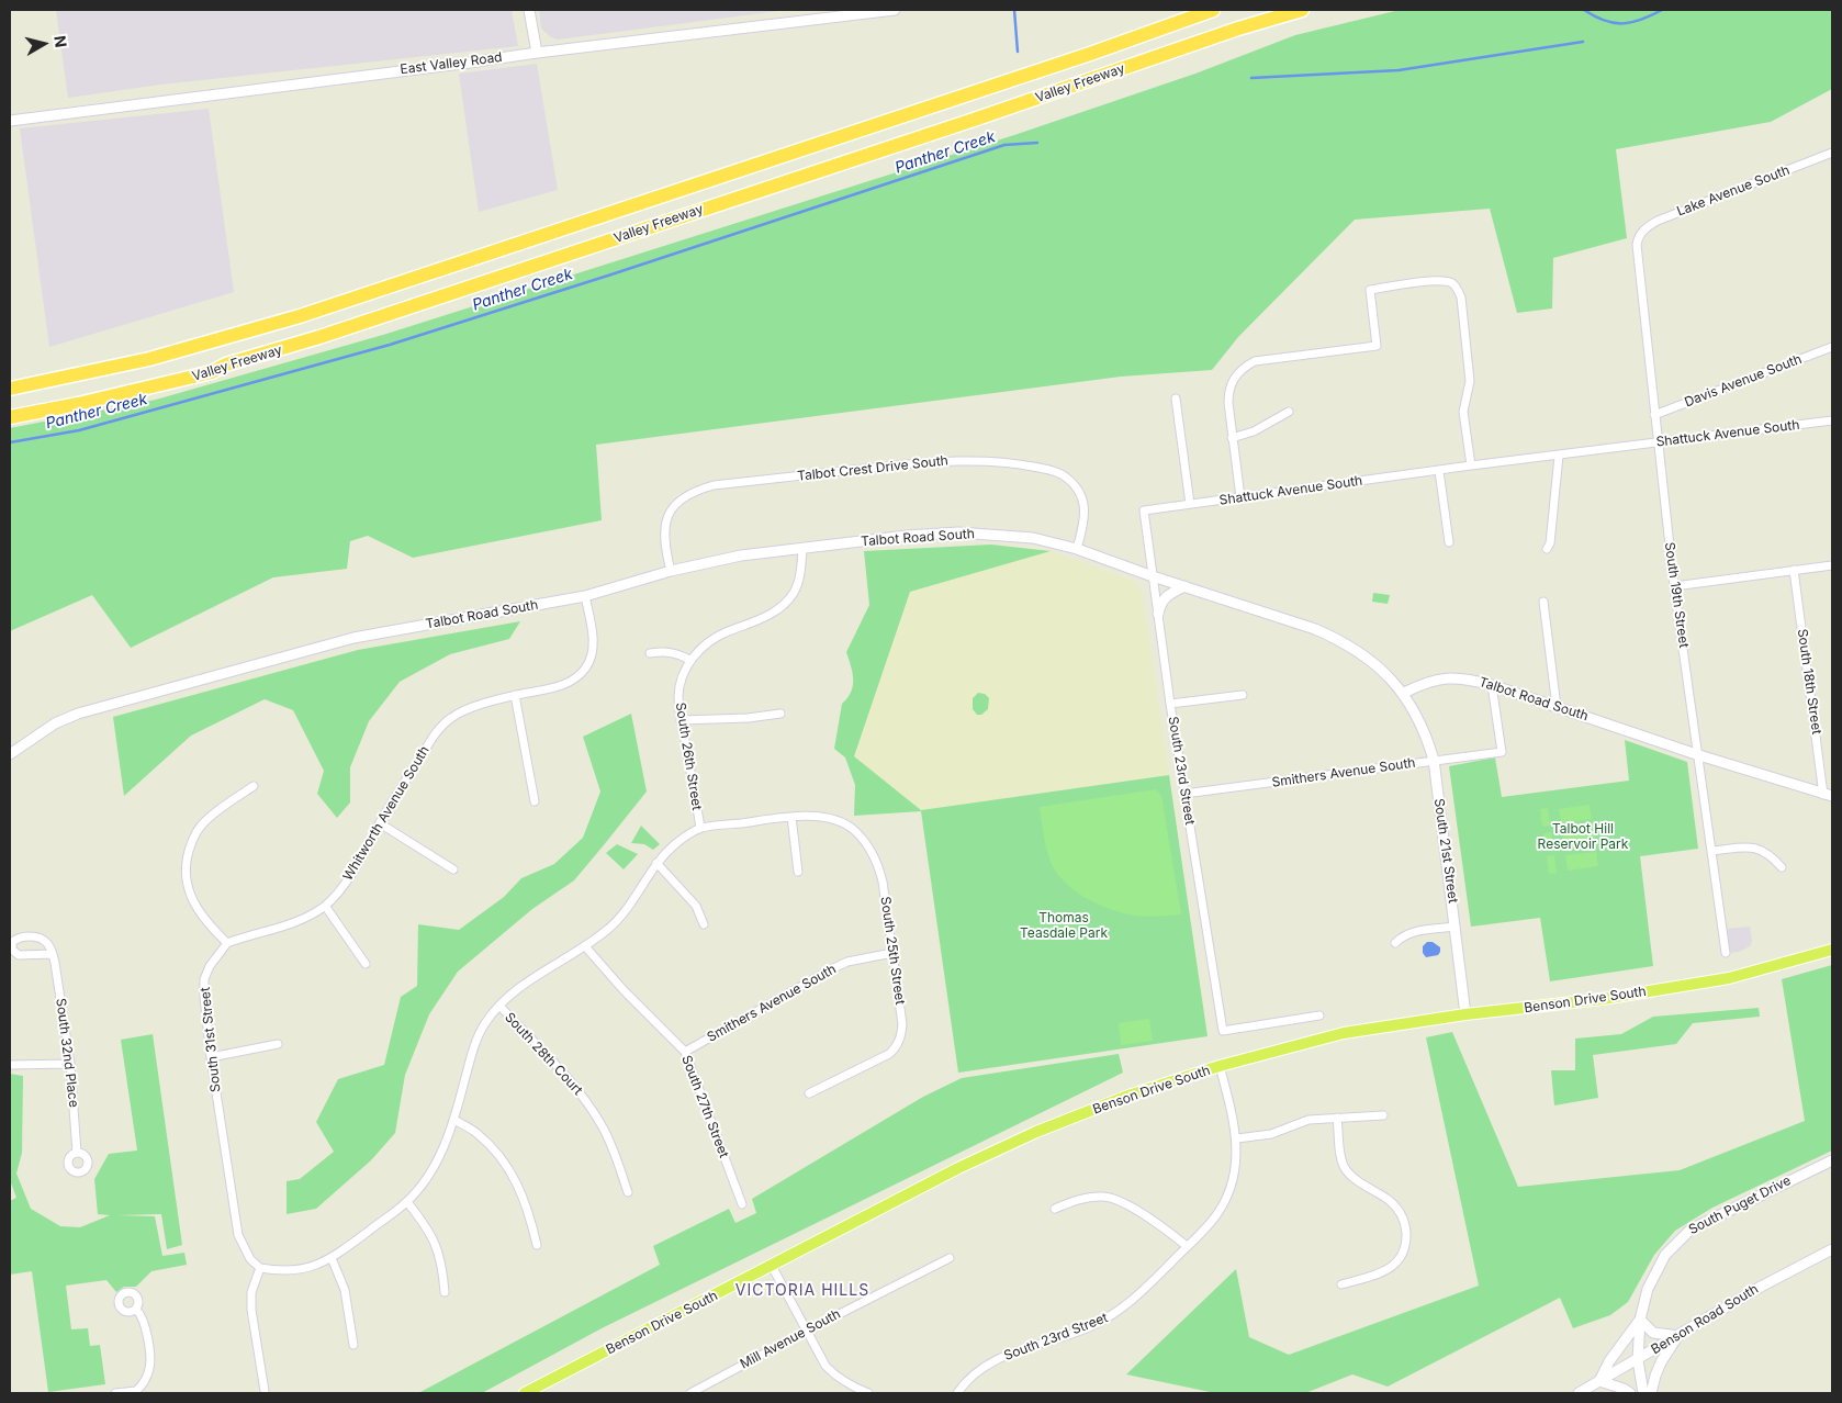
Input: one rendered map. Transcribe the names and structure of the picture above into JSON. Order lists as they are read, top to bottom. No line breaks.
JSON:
{"streets":{"highway":["Valley Freeway"],"main road":["Benson Drive South"],"street":["East Valley Road","Lake Avenue South","Davis Avenue South","Shattuck Avenue South","Talbot Crest Drive South","Talbot Road South","South 19th Street","South 18th Street","South 26th Street","South 23rd Street","Smithers Avenue South","Whitworth Avenue South","South 21st Street","South 25th Street","South 31st Street","South 32nd Place","South 28th Court","South 27th Street","South Puget Drive","Benson Road South","Mill Avenue South"]},"crossings":[["Lake Avenue South","South 19th Street"],["Davis Avenue South","South 19th Street"],["Shattuck Avenue South","South 19th Street"],["Shattuck Avenue South","South 23rd Street"],["Talbot Crest Drive South","Talbot Road South"],["Talbot Road South","South 19th Street"],["Talbot Road South","South 18th Street"],["Talbot Road South","South 26th Street"],["Talbot Road South","South 23rd Street"],["Talbot Road South","Smithers Avenue South"],["Talbot Road South","Whitworth Avenue South"],["Talbot Road South","South 21st Street"],["South 26th Street","South 25th Street"],["South 23rd Street","Smithers Avenue South"],["South 23rd Street","Benson Drive South"],["Smithers Avenue South","South 21st Street"],["Smithers Avenue South","South 25th Street"],["Smithers Avenue South","South 27th Street"],["Whitworth Avenue South","South 31st Street"],["South 21st Street","Benson Drive South"],["South Puget Drive","Benson Road South"]],"districts":["VICTORIA HILLS"],"water":["Panther Creek"],"parks":["Talbot Hill Reservoir Park","Thomas Teasdale Park"],"north":"right"}
